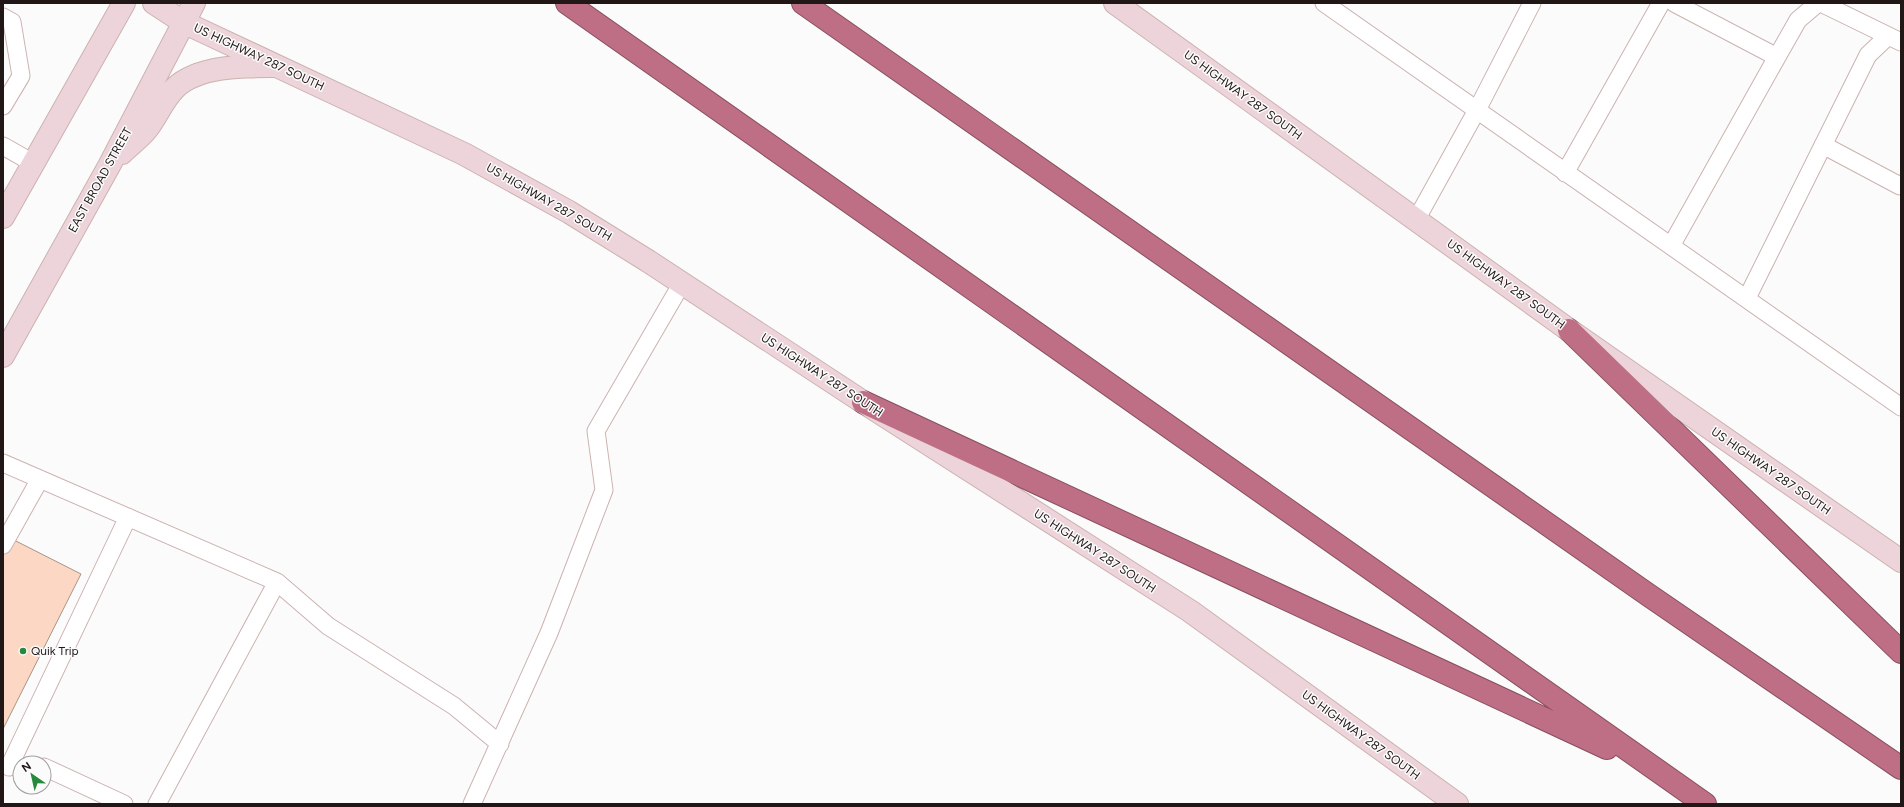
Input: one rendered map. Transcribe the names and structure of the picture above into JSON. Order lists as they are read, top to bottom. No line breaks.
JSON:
{"streets":{"main road":["US HIGHWAY 287 SOUTH","EAST BROAD STREET"]},"crossings":[["US HIGHWAY 287 SOUTH","EAST BROAD STREET"]],"places":["Quik Trip"],"north":"top left"}
